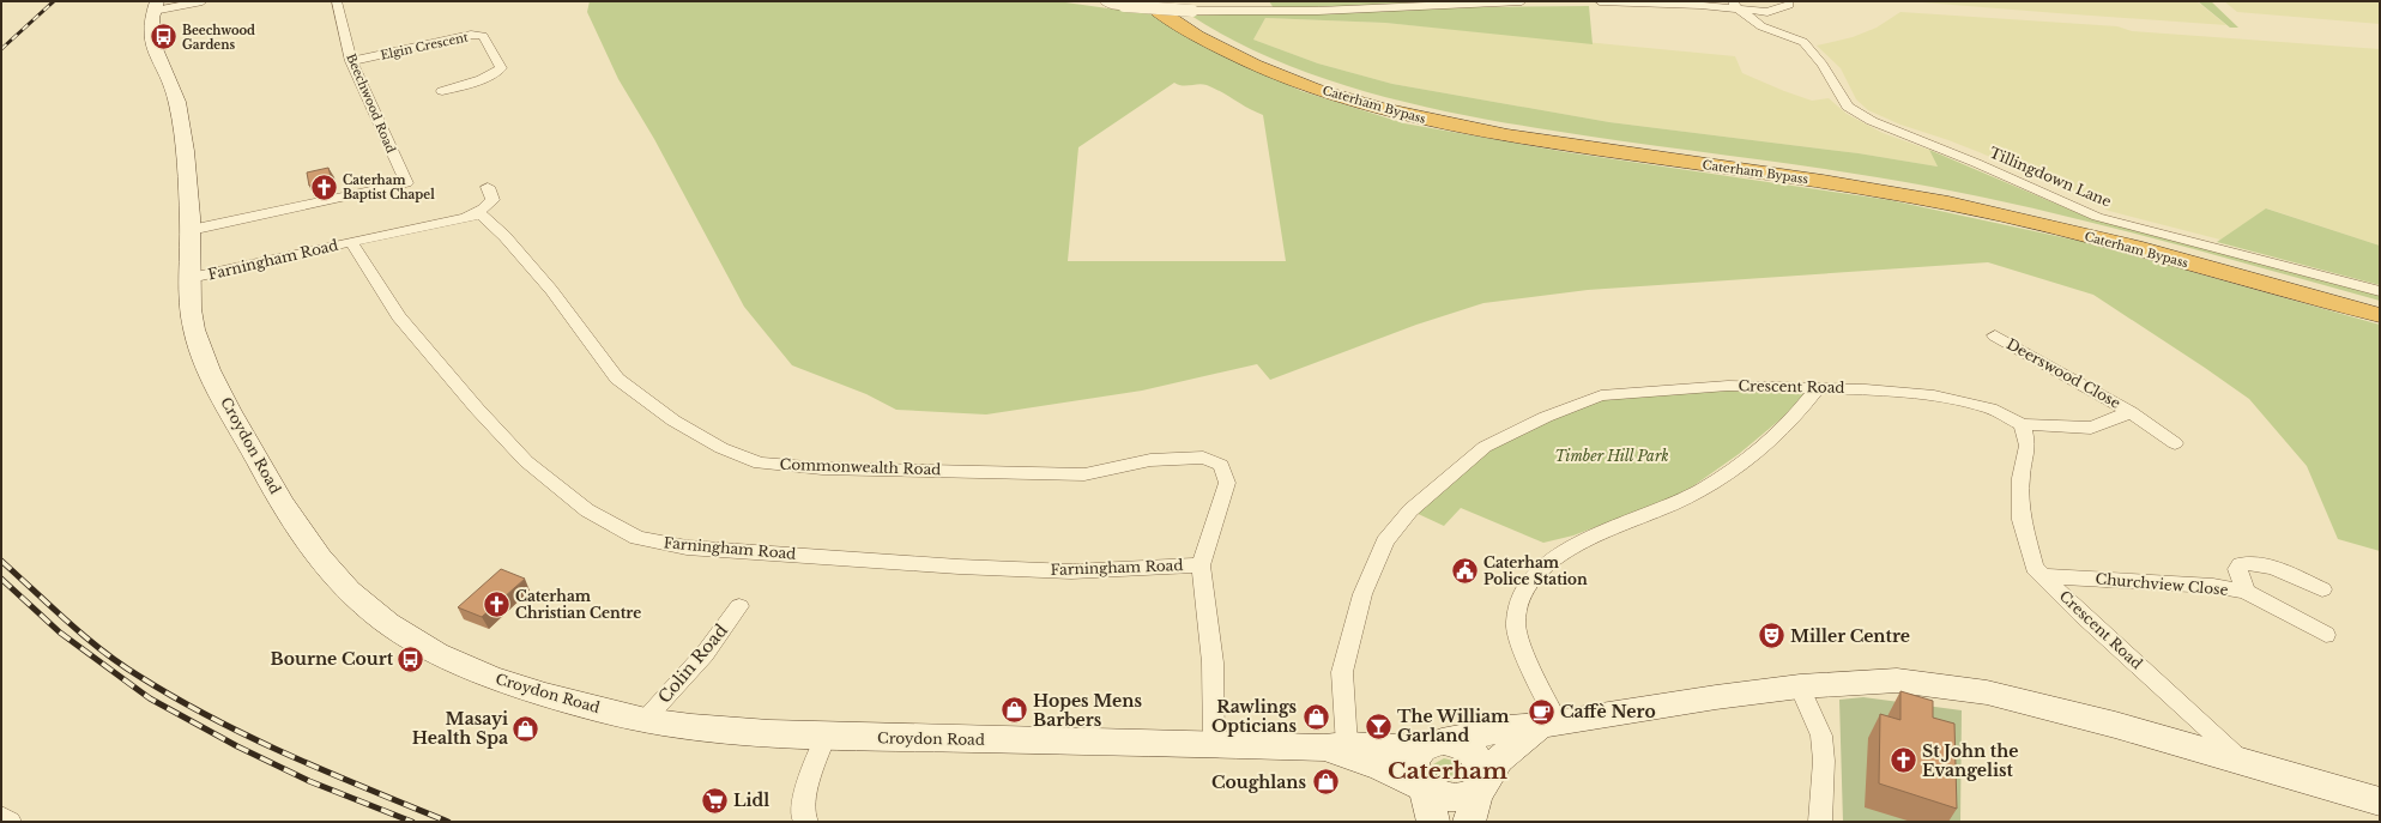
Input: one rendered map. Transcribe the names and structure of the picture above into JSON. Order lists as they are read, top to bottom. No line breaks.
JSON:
{"streets":{"highway":["Caterham Bypass"],"main road":["Croydon Road"],"street":["Elgin Crescent","Beechwood Road","Tillingdown Lane","Farningham Road","Deerswood Close","Crescent Road","Commonwealth Road","Churchview Close","Colin Road"]},"crossings":[["Elgin Crescent","Beechwood Road"],["Beechwood Road","Croydon Road"],["Farningham Road","Croydon Road"],["Farningham Road","Commonwealth Road"],["Deerswood Close","Crescent Road"],["Crescent Road","Croydon Road"],["Crescent Road","Churchview Close"],["Croydon Road","Colin Road"]],"districts":["Caterham"],"parks":["Timber Hill Park"],"places":{"bus stop":["Beechwood Gardens","Bourne Court"],"church":["Caterham Baptist Chapel","Caterham Christian Centre","St John the Evangelist"],"public building":["Caterham Police Station"],"theatre":["Miller Centre"],"shop":["Hopes Mens Barbers","Rawlings Opticians","Masayi Health Spa","Coughlans"],"cafe":["Caffè Nero"],"bar":["The William Garland"],"supermarket":["Lidl"]}}
